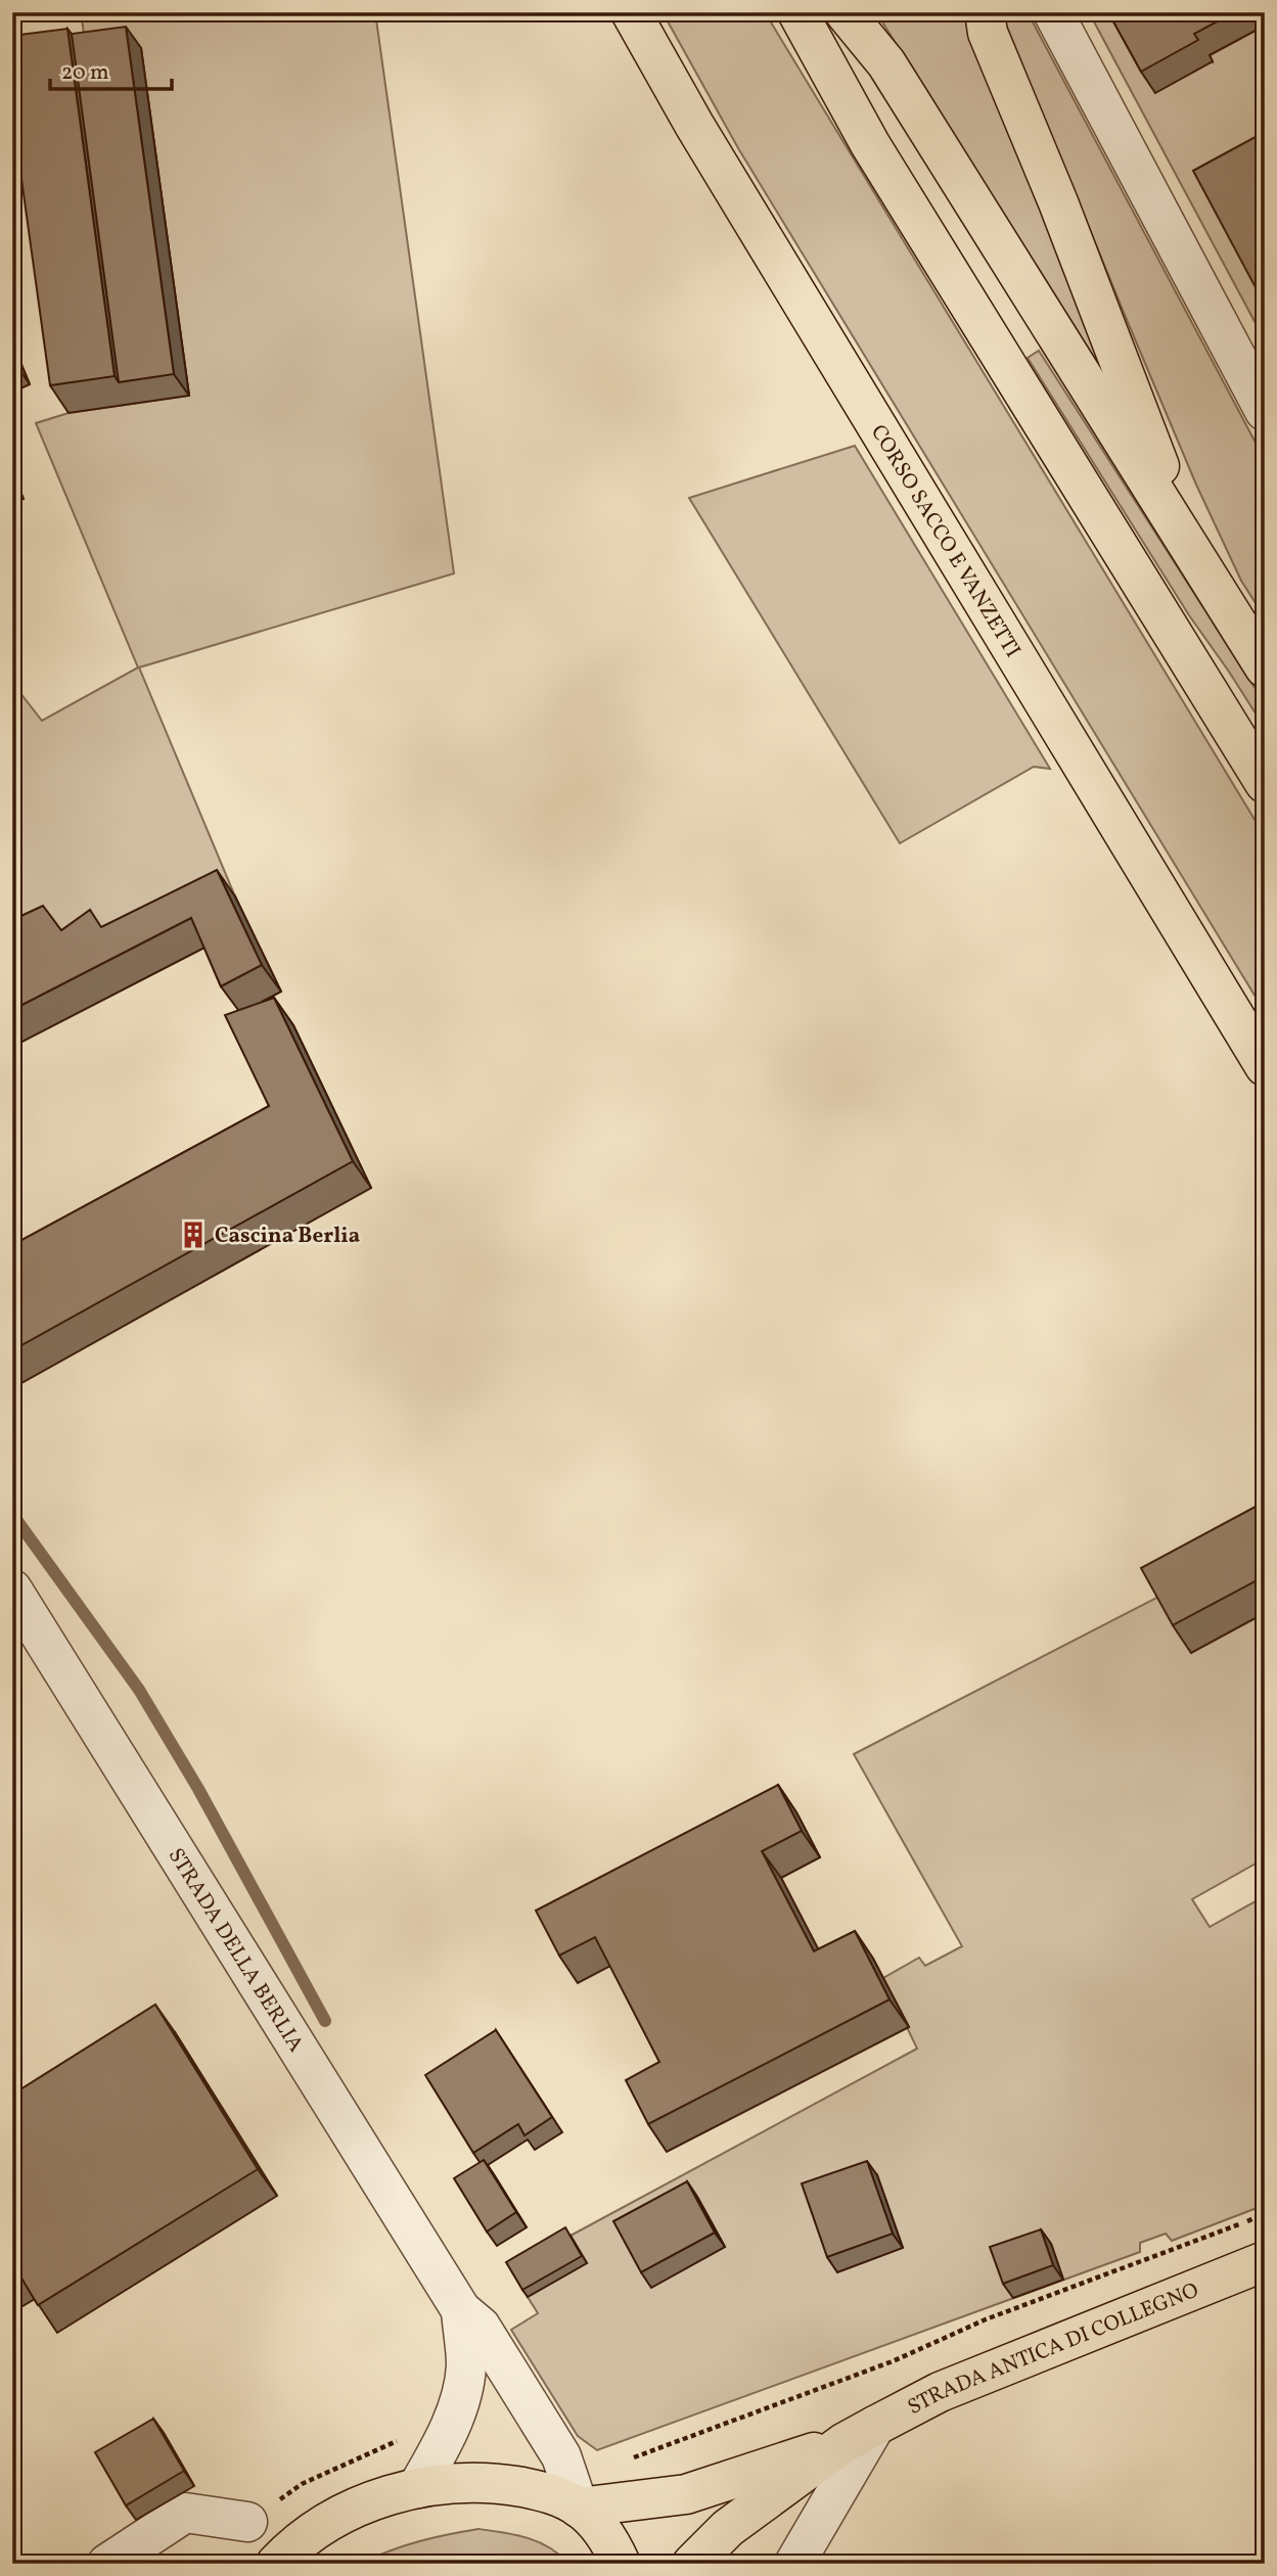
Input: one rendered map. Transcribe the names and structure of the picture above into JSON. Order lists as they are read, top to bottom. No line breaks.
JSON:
{"streets":{"main road":["CORSO SACCO E VANZETTI","STRADA ANTICA DI COLLEGNO"],"street":["STRADA DELLA BERLIA"]},"crossings":[["STRADA DELLA BERLIA","STRADA ANTICA DI COLLEGNO"]],"places":{"building":["Cascina Berlia"]},"scale_bar":"20 m"}
